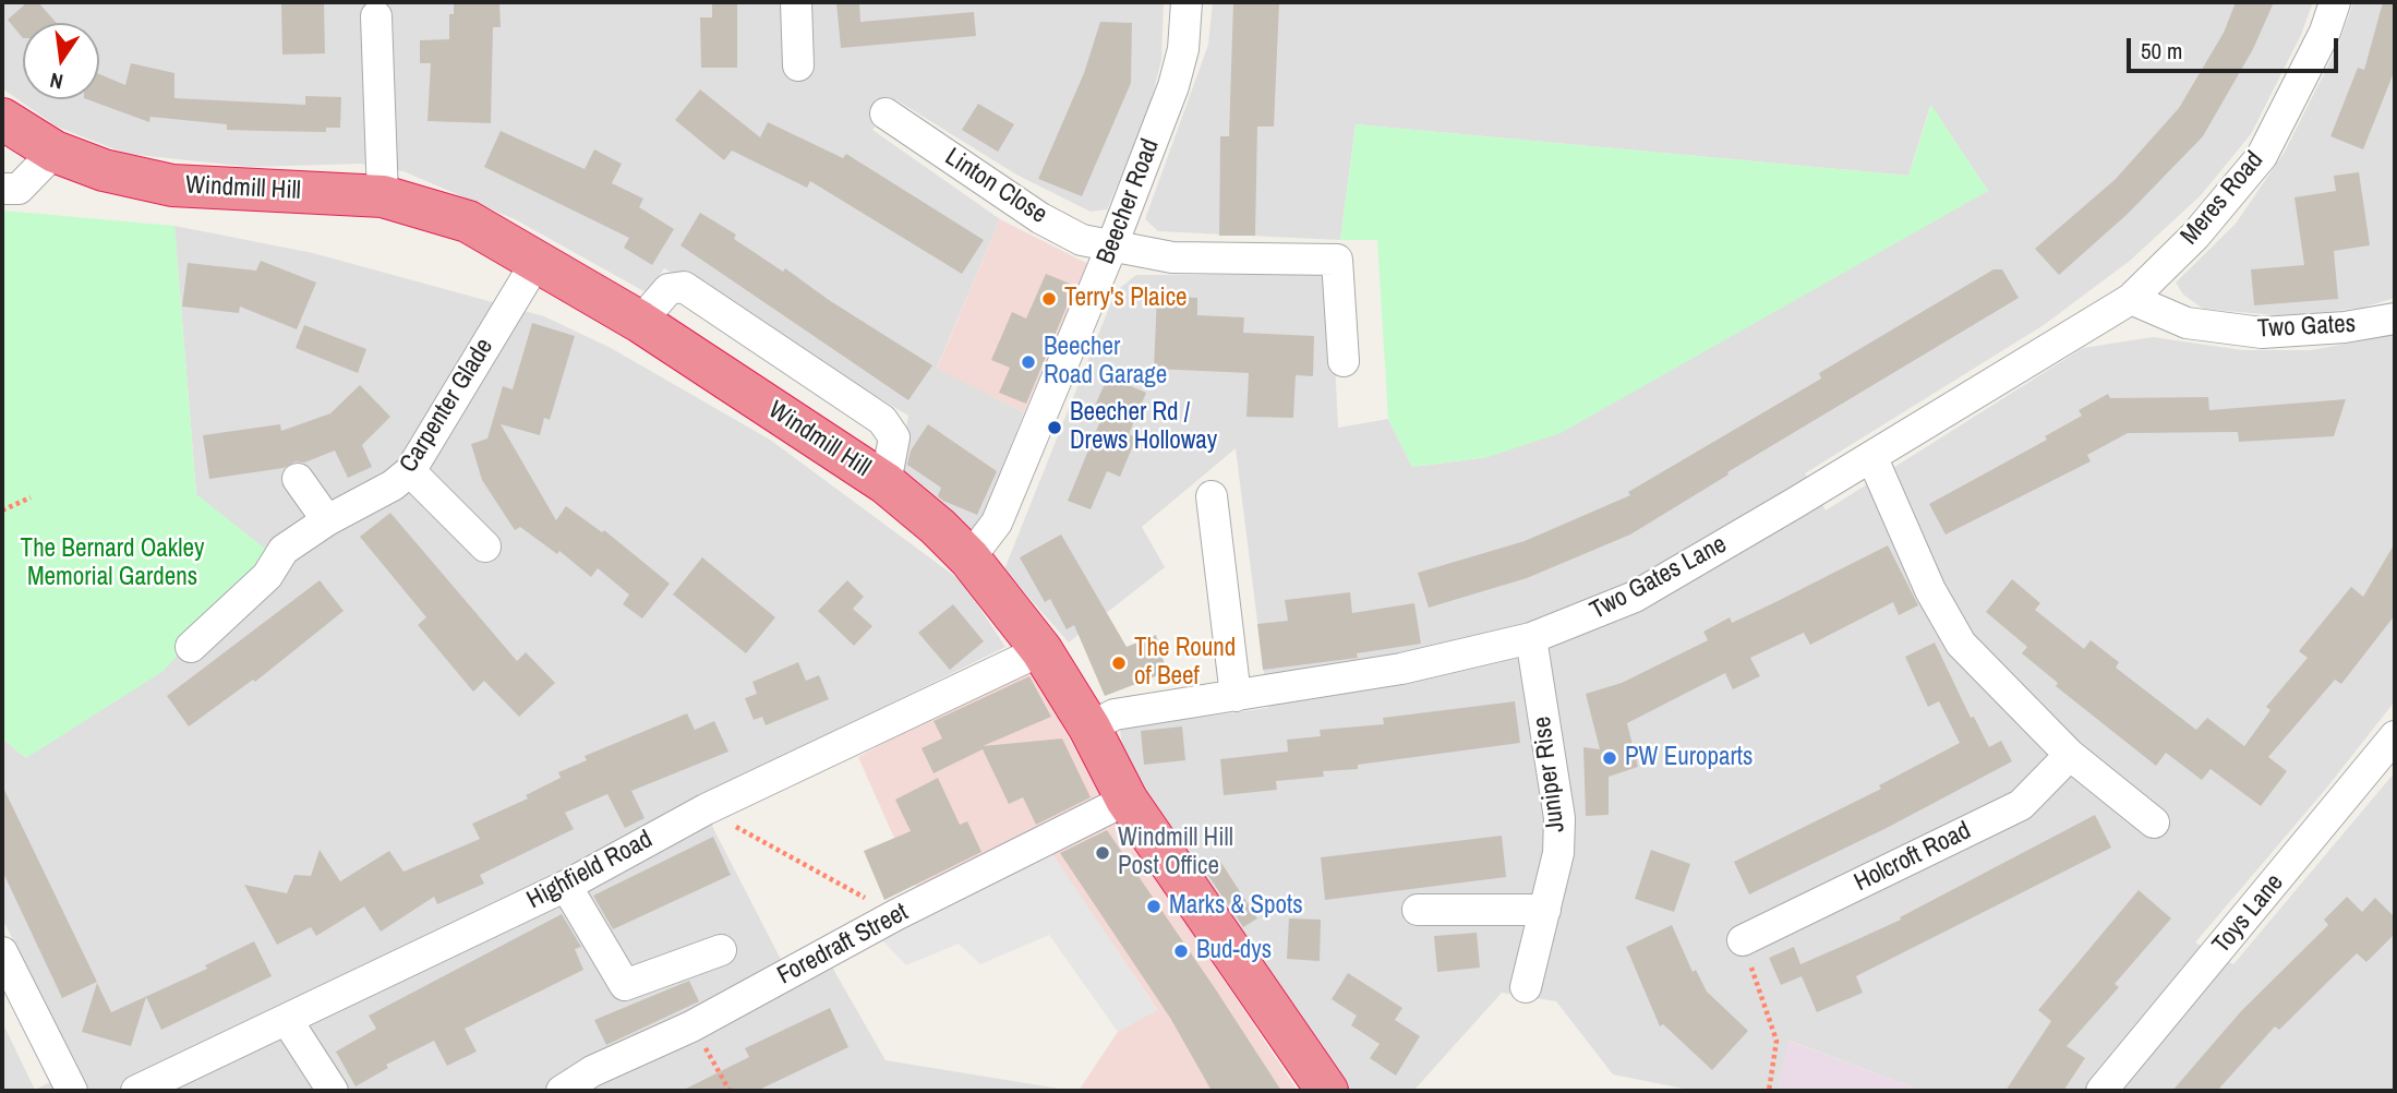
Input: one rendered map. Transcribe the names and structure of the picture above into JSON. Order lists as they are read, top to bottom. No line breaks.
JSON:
{"streets":{"highway":["Windmill Hill"],"street":["Linton Close","Meres Road","Beecher Road","Two Gates","Carpenter Glade","Two Gates Lane","Juniper Rise","Holcroft Road","Highfield Road","Toys Lane","Foredraft Street"]},"crossings":[["Linton Close","Beecher Road"],["Windmill Hill","Beecher Road"],["Windmill Hill","Carpenter Glade"],["Windmill Hill","Two Gates Lane"],["Windmill Hill","Highfield Road"],["Windmill Hill","Foredraft Street"],["Meres Road","Two Gates"],["Meres Road","Two Gates Lane"],["Two Gates","Two Gates Lane"],["Two Gates Lane","Juniper Rise"]],"parks":["The Bernard Oakley Memorial Gardens"],"places":["Terry's Plaice","Beecher Road Garage","Beecher Rd / Drews Holloway","The Round of Beef","PW Europarts","Windmill Hill Post Office","Marks & Spots","Bud-dys"],"scale_bar":"50 m","north":"bottom"}
